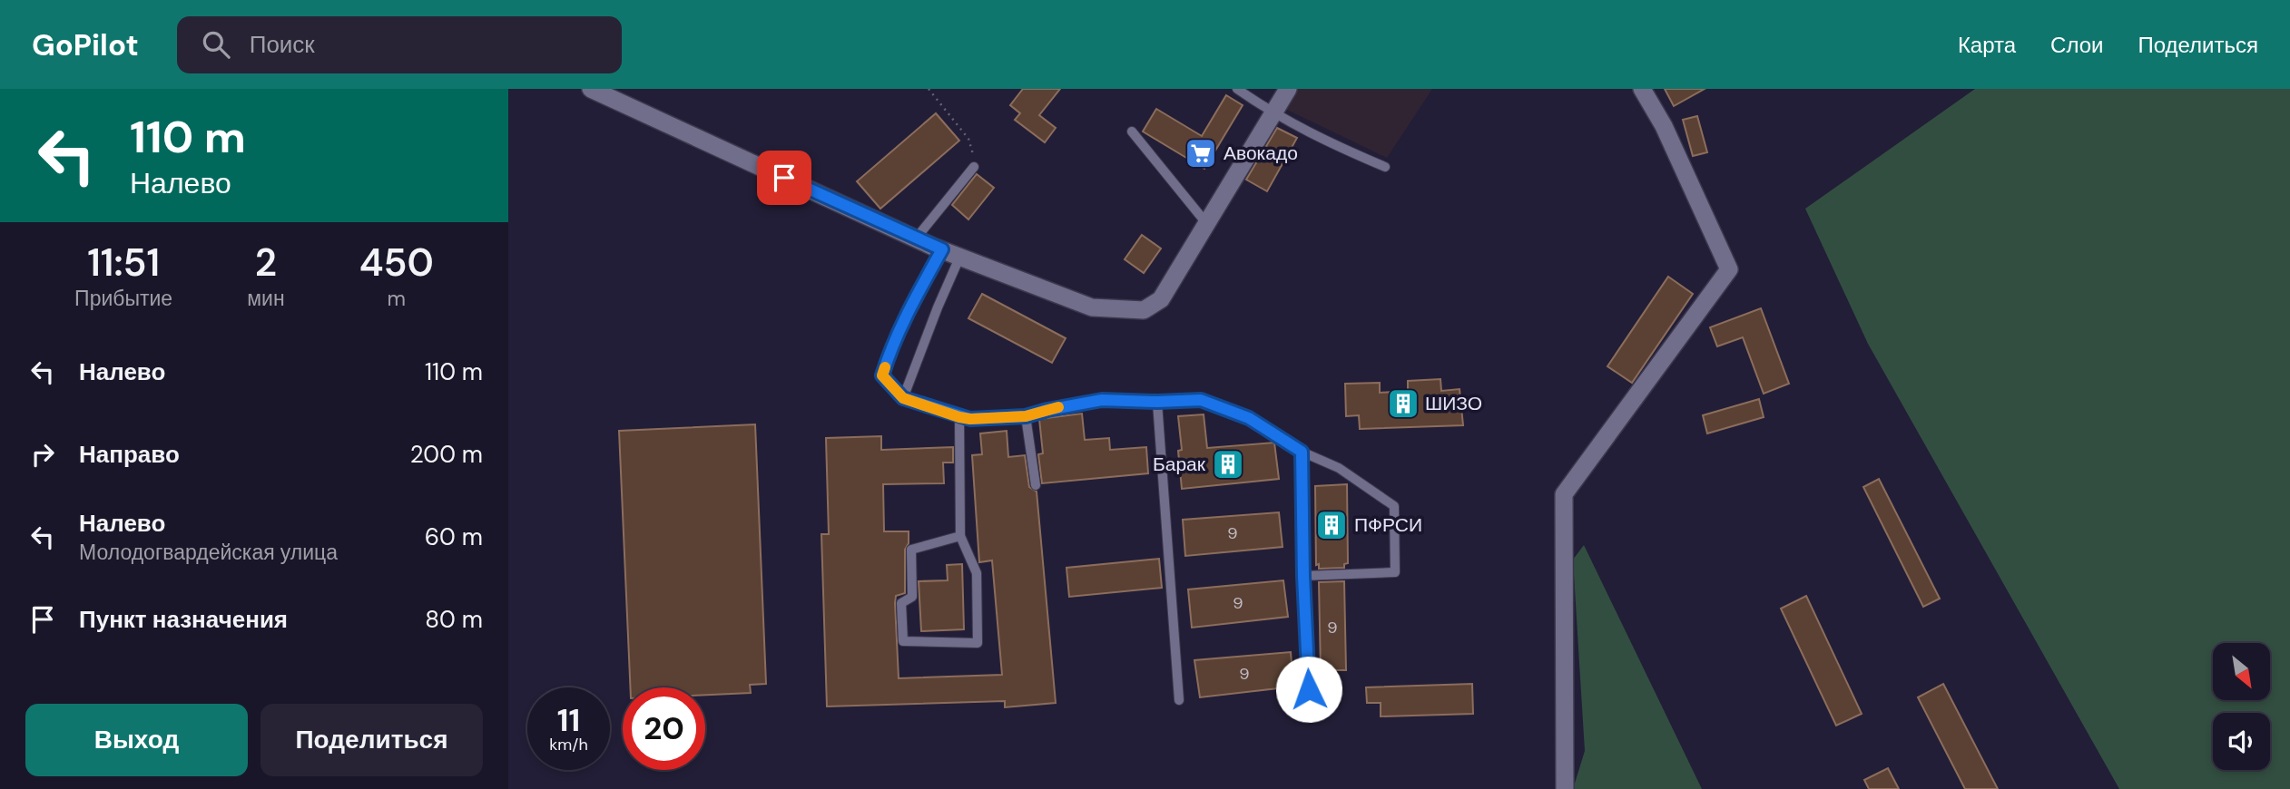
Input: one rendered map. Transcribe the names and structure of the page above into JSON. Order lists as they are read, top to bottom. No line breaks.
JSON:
{"places":{"supermarket":["Авокадо"],"building":["ШИЗО","Барак","ПФРСИ"]},"house_numbers":["9","9","9","9"],"north":"bottom right","page":{"header":"GoPilot","search":"Поиск","nav":["Карта","Слои","Поделиться"],"turn":["110 m","Налево"],"eta":["11:51","Прибытие","2","мин","450","m"],"list":[{"name":"Налево","value":"110 m"},{"name":"Направо","value":"200 m"},{"name":"Налево","note":"Молодогвардейская улица","value":"60 m"},{"name":"Пункт назначения","value":"80 m"}],"speed":"11 km/h","limit":"20","buttons":["Выход","Поделиться"]}}
